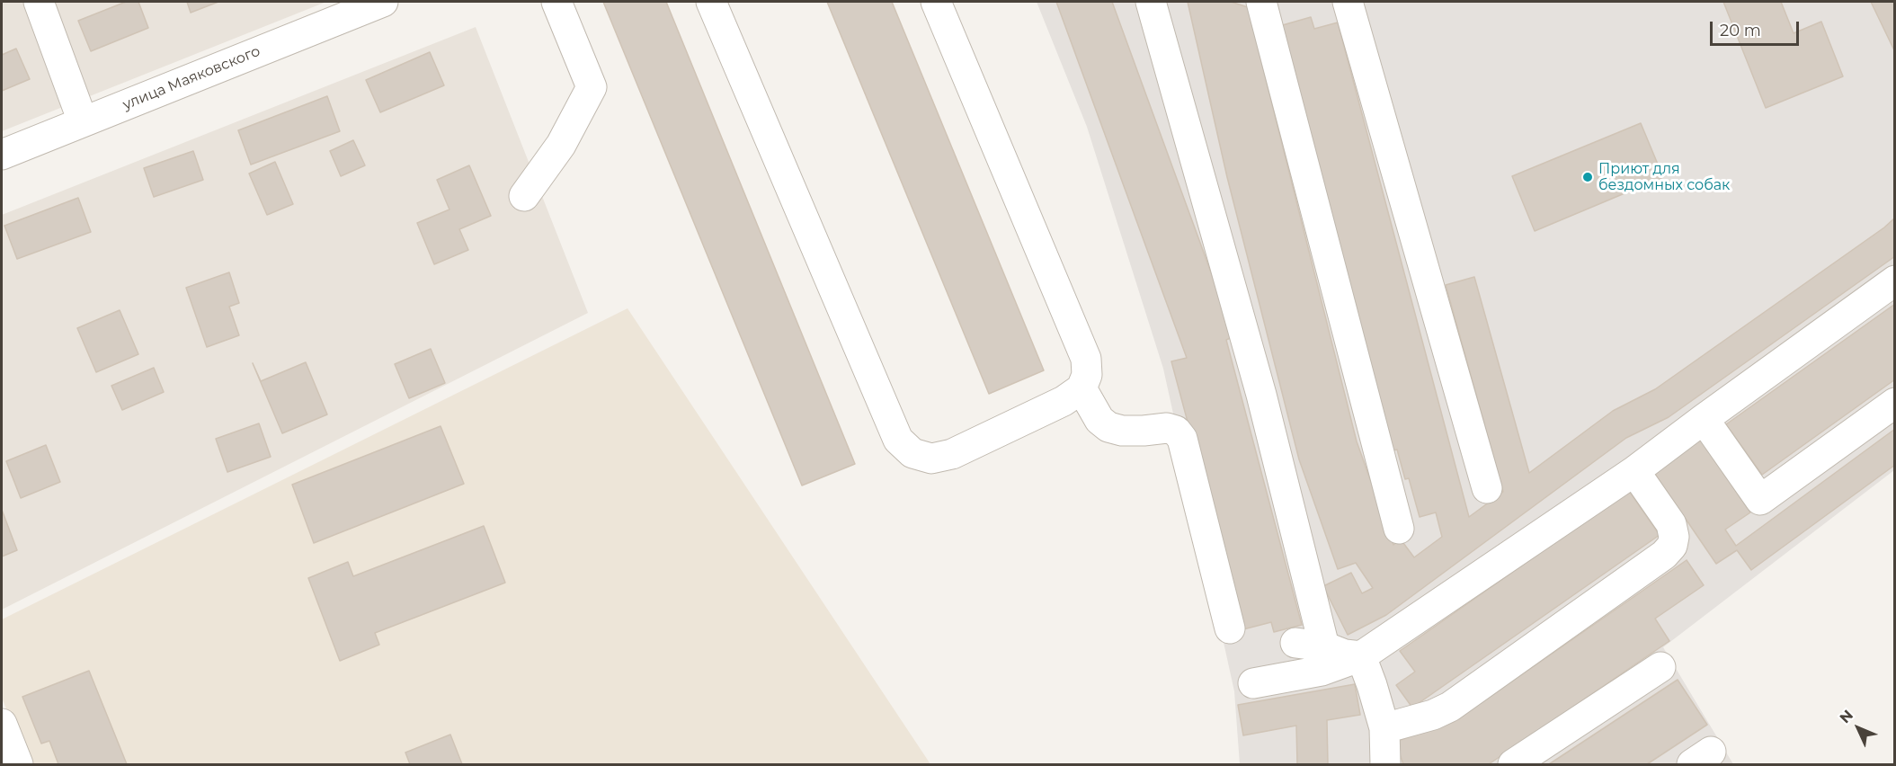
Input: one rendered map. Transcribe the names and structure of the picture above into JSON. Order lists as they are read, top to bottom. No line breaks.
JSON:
{"streets":{"street":["улица Маяковского"]},"places":["Приют для бездомных собак"],"scale_bar":"20 m","north":"top left"}
